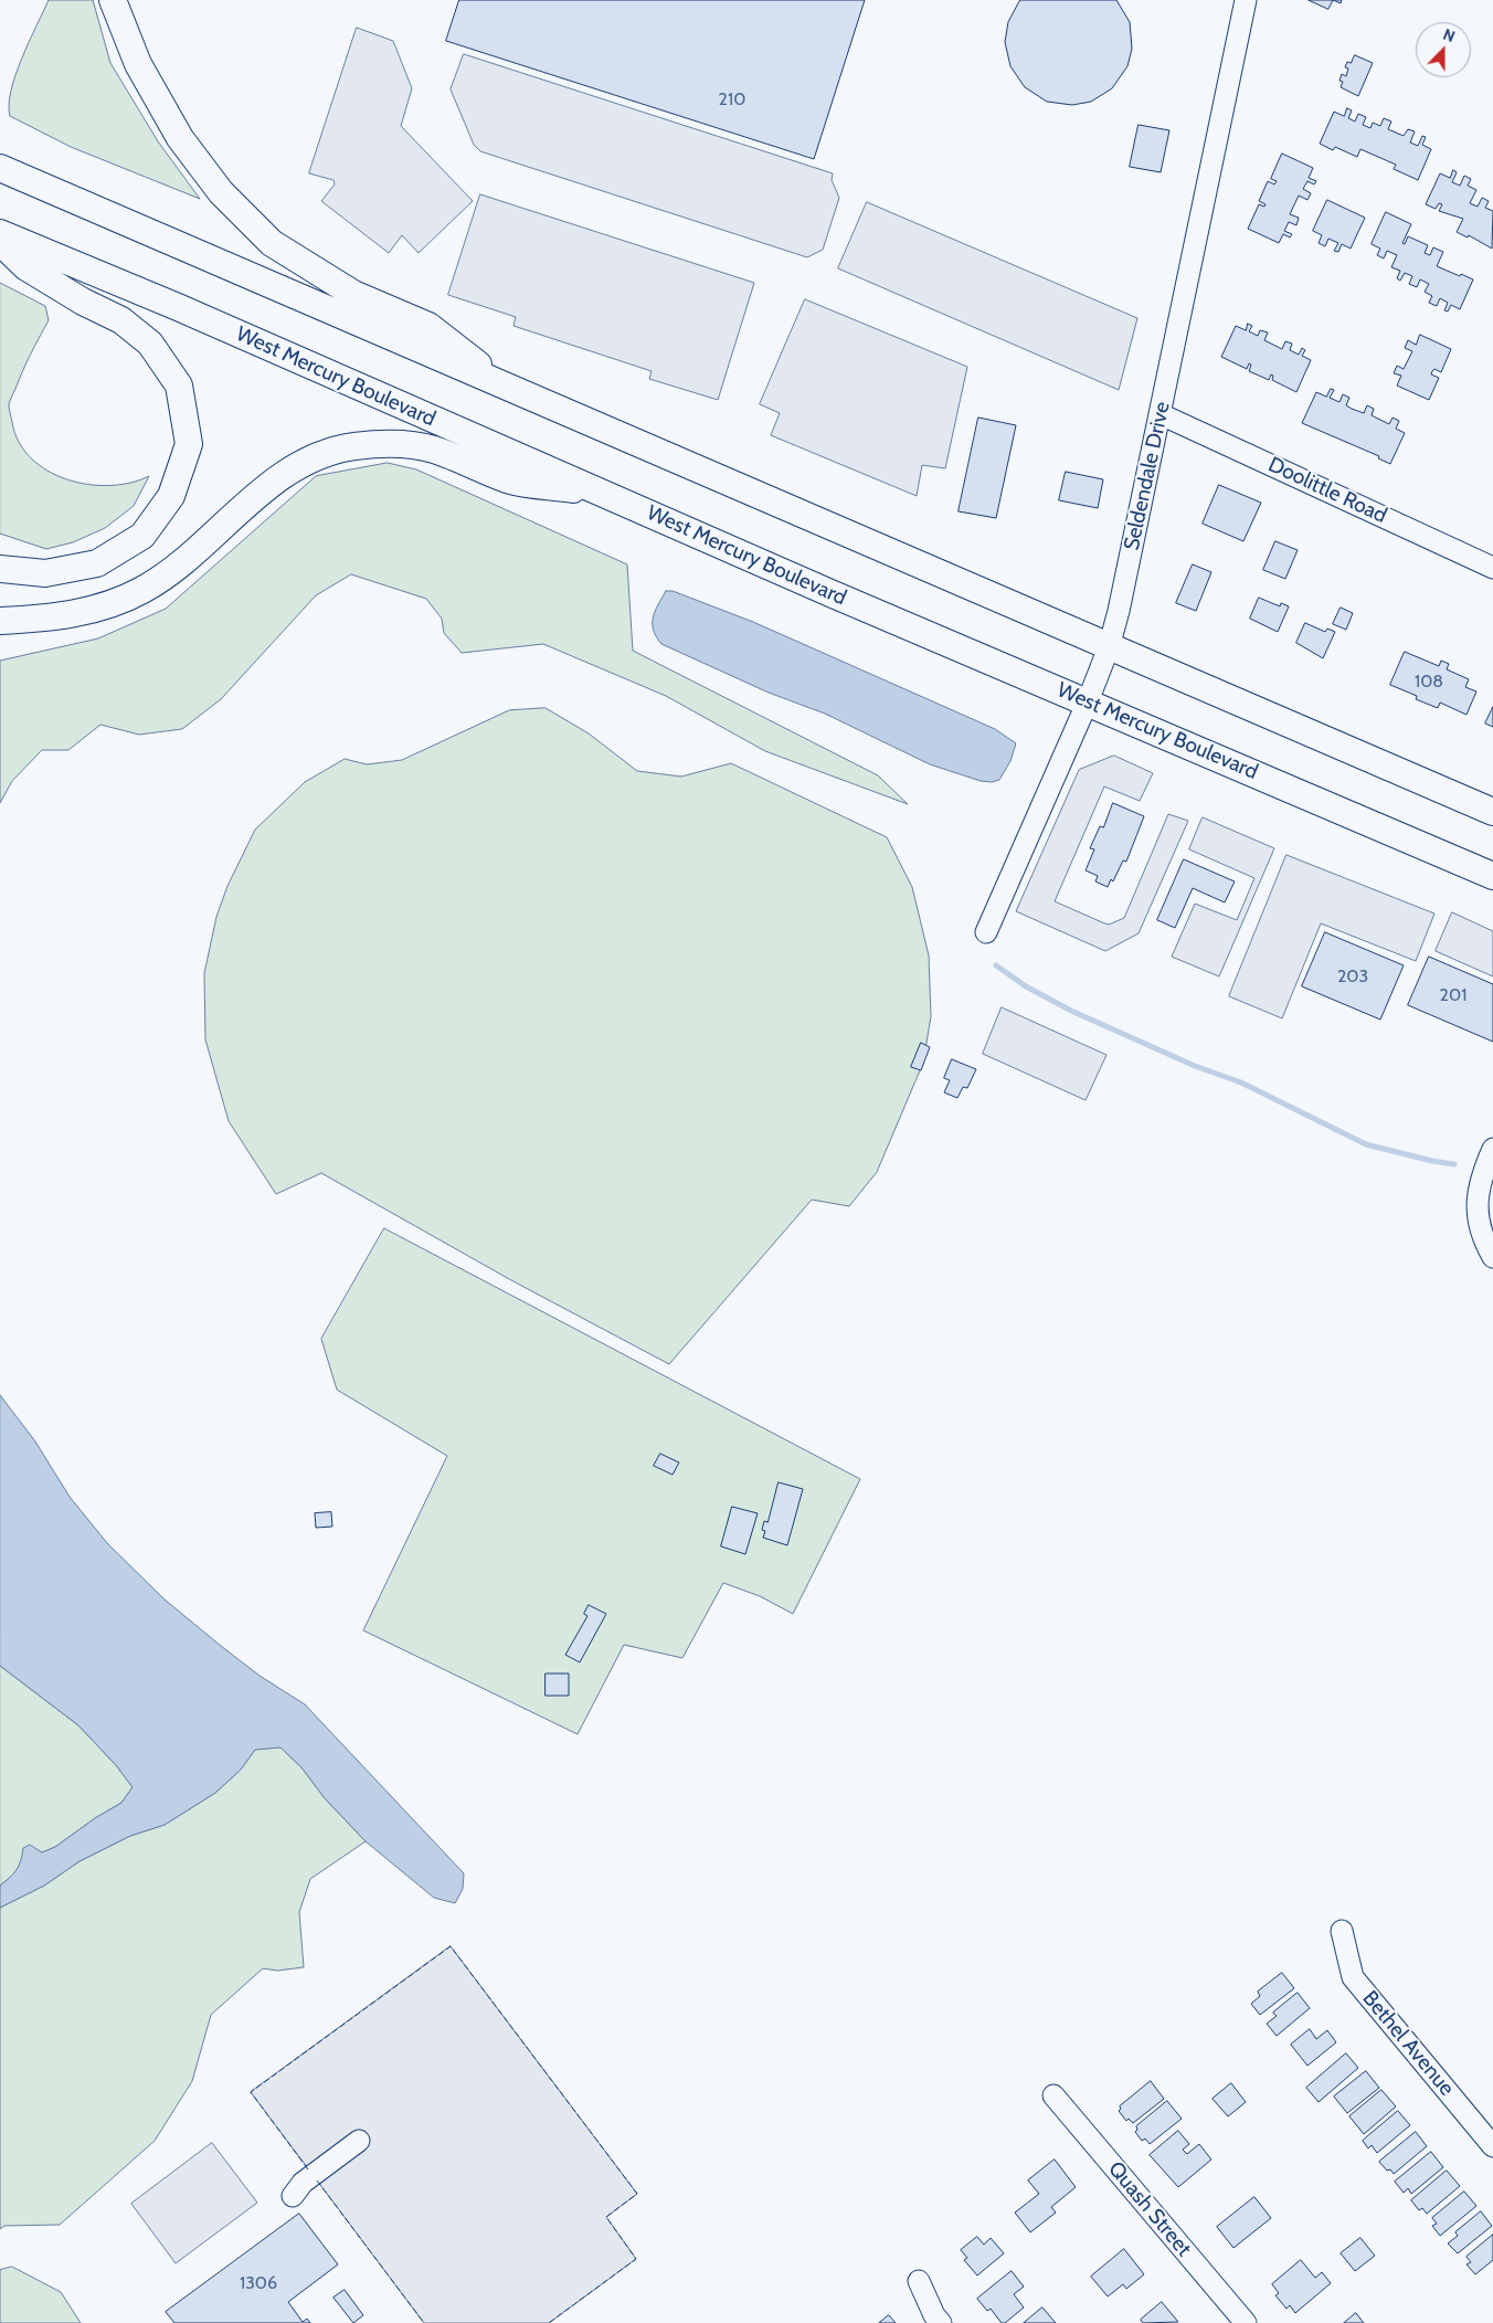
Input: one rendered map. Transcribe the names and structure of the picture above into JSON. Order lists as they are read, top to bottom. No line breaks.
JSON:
{"streets":{"main road":["West Mercury Boulevard"],"street":["Seldendale Drive","Doolittle Road","Bethel Avenue","Quash Street"]},"crossings":[["West Mercury Boulevard","Seldendale Drive"],["Seldendale Drive","Doolittle Road"]],"house_numbers":["210","108","203","201","1306"],"north":"top"}
